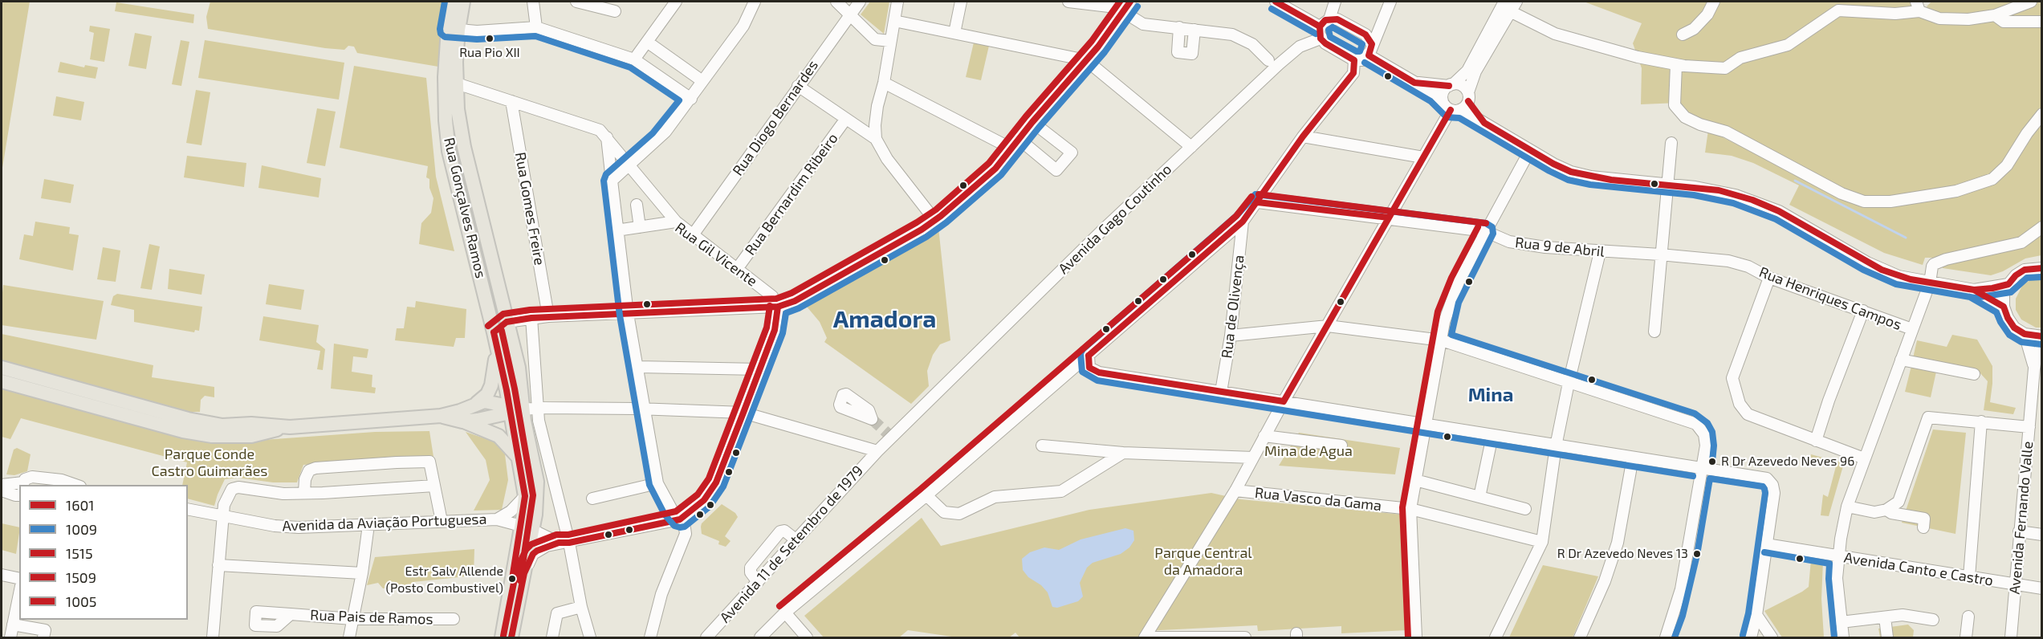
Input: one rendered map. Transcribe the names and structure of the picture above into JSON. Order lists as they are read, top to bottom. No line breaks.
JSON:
{"streets":{"main road":["Rua Gonçalves Ramos"],"street":["Rua Diogo Bernardes","Rua Bernardim Ribeiro","Rua Gomes Freire","Avenida Gago Coutinho","Rua 9 de Abril","Rua Gil Vicente","Rua Henriques Campos","Rua de Olivença","Rua Vasco da Gama","Avenida Fernando Valle","Avenida da Aviação Portuguesa","Avenida 11 de Setembro de 1979","Avenida Canto e Castro","Rua Pais de Ramos"]},"crossings":[["Rua Diogo Bernardes","Rua Gil Vicente"],["Rua Bernardim Ribeiro","Rua Gil Vicente"],["Avenida Gago Coutinho","Avenida 11 de Setembro de 1979"],["Rua 9 de Abril","Rua Henriques Campos"],["Avenida Fernando Valle","Avenida Canto e Castro"]],"districts":["Amadora","Mina"],"parks":["Mina de Agua","Parque Conde Castro Guimarães","Parque Central da Amadora"],"places":["Rua Pio XII","R Dr Azevedo Neves 96","R Dr Azevedo Neves 13","Estr Salv Allende (Posto Combustivel)"],"lines":["transit line 1601","transit line 1009","transit line 1515","transit line 1509","transit line 1005"],"legend":["1601","1009","1515","1509","1005"]}
